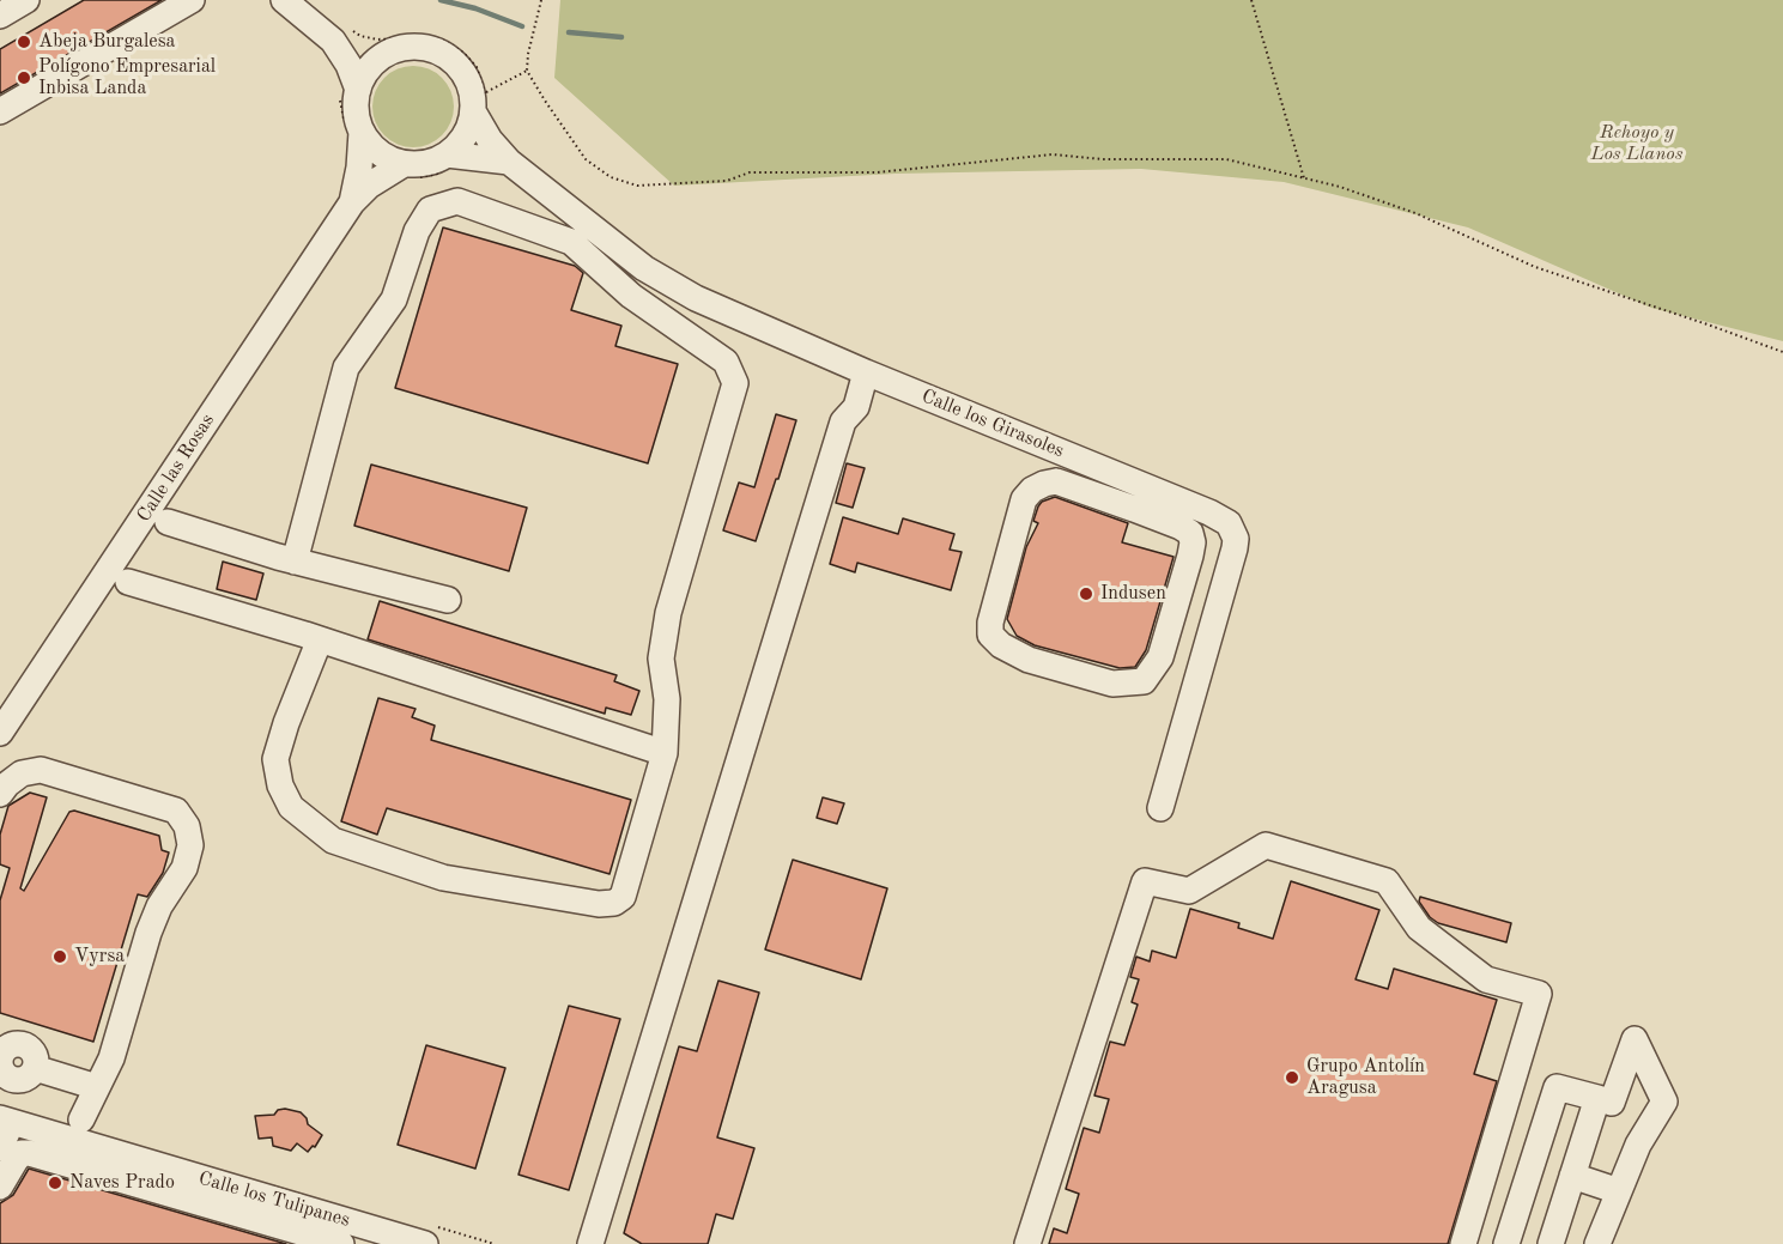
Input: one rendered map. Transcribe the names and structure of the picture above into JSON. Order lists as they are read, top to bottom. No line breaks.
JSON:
{"streets":{"street":["Calle los Girasoles","Calle las Rosas","Calle los Tulipanes"]},"crossings":[["Calle los Girasoles","Calle las Rosas"]],"parks":["Rehoyo y Los Llanos"],"places":["Abeja Burgalesa","Polígono Empresarial Inbisa Landa","Indusen","Vyrsa","Grupo Antolín Aragusa","Naves Prado"]}
